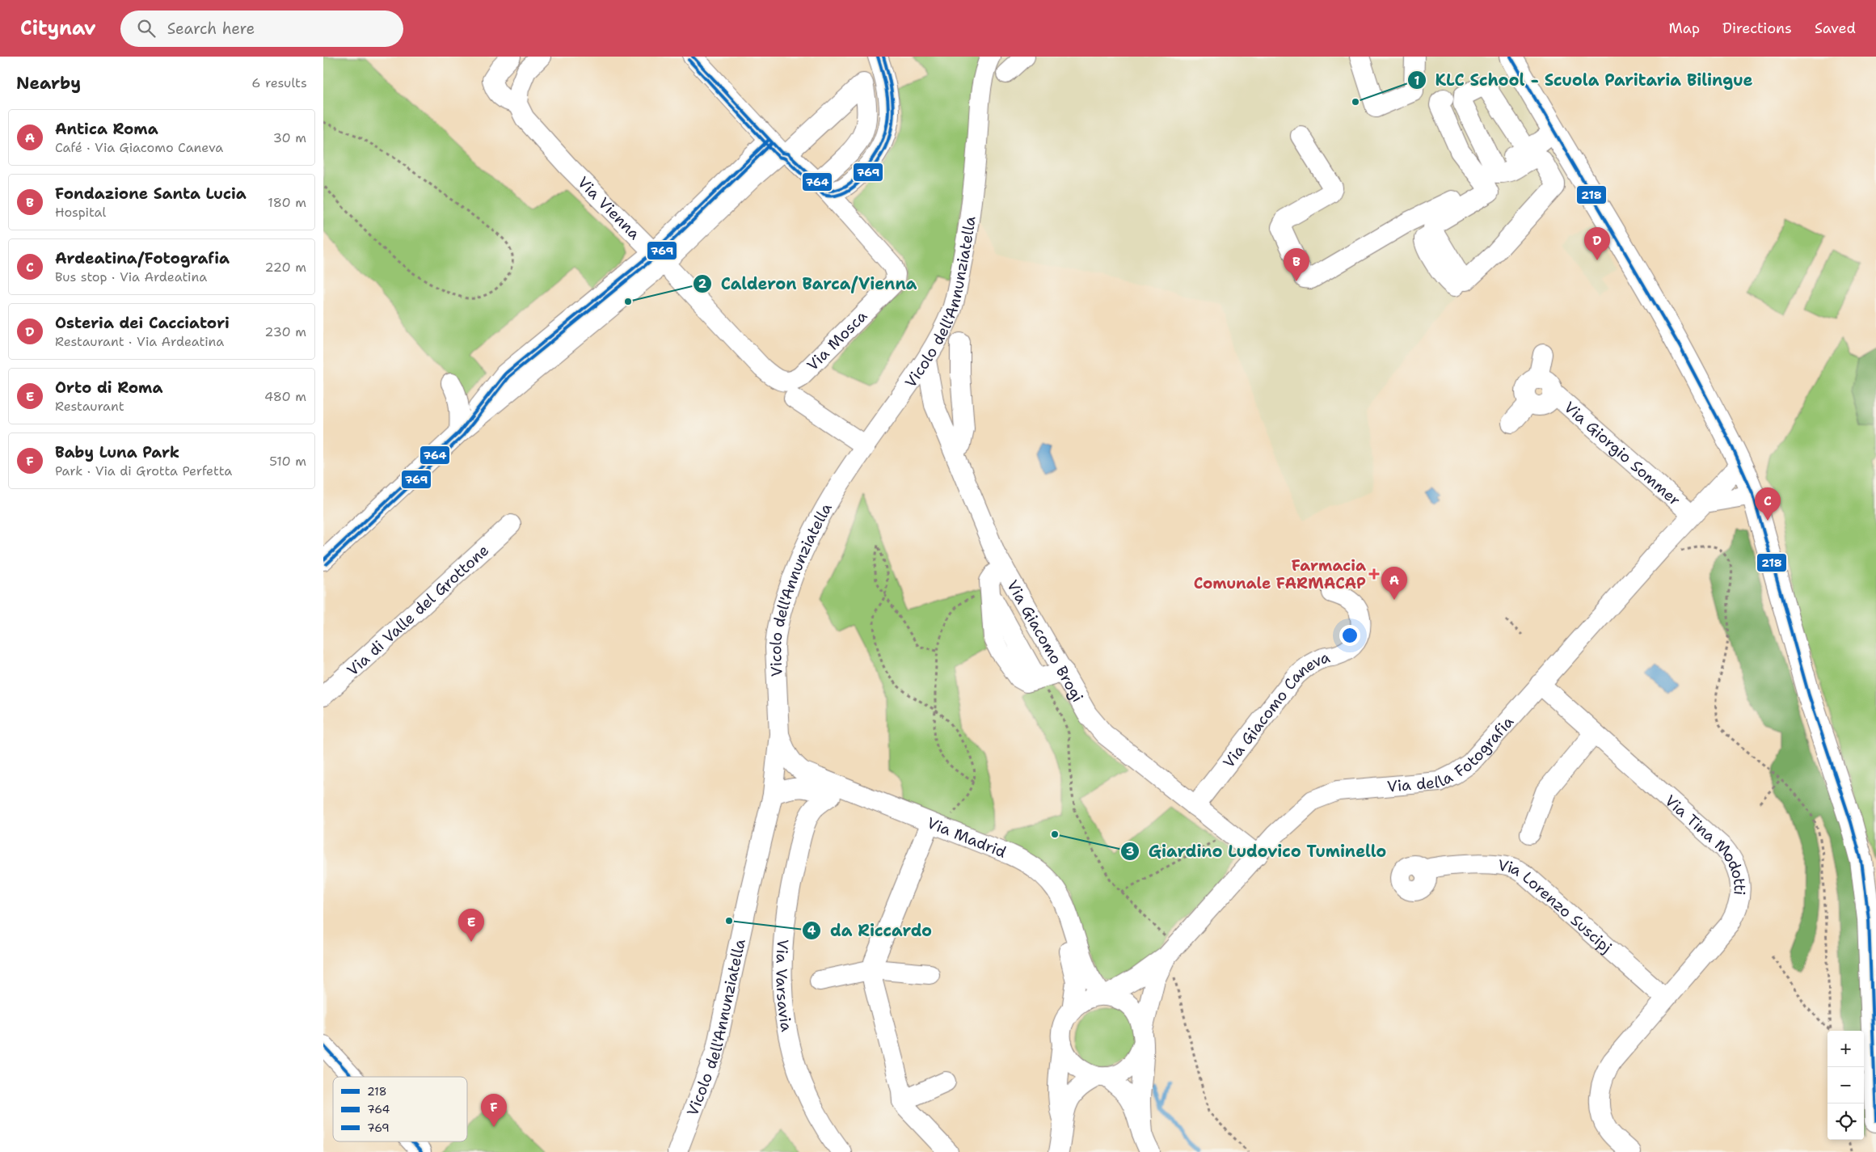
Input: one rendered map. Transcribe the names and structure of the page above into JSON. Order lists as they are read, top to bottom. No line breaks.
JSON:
{"streets":{"street":["Via Vienna","Vicolo dell'Annunziatella","Via Mosca","Via Giorgio Sommer","Via di Valle del Grottone","Via Giacomo Brogi","Via Giacomo Caneva","Via della Fotografia","Via Madrid","Via Tina Modotti","Via Lorenzo Suscipj","Via Varsavia"]},"crossings":[["Via Vienna","Via Mosca"],["Vicolo dell'Annunziatella","Via Giacomo Brogi"],["Vicolo dell'Annunziatella","Via Madrid"],["Via Giorgio Sommer","Via della Fotografia"],["Via Giacomo Brogi","Via Giacomo Caneva"],["Via Giacomo Brogi","Via della Fotografia"],["Via della Fotografia","Via Madrid"],["Via della Fotografia","Via Tina Modotti"],["Via Madrid","Via Varsavia"],["Via Tina Modotti","Via Lorenzo Suscipj"]],"places":{"other":["KLC School - Scuola Paritaria Bilingue","Calderon Barca/Vienna","Giardino Ludovico Tuminello","da Riccardo"],"health":["Farmacia Comunale FARMACAP"]},"lines":["transit line 218","transit line 764","transit line 769"],"legend":["218","764","769"],"page":{"header":"Citynav","search":"Search here","nav":["Map","Directions","Saved"],"heading":["Nearby","6 results"],"list":[{"mark":"A","name":"Antica Roma","note":"Café · Via Giacomo Caneva","value":"30 m"},{"mark":"B","name":"Fondazione Santa Lucia","note":"Hospital","value":"180 m"},{"mark":"C","name":"Ardeatina/Fotografia","note":"Bus stop · Via Ardeatina","value":"220 m"},{"mark":"D","name":"Osteria dei Cacciatori","note":"Restaurant · Via Ardeatina","value":"230 m"},{"mark":"E","name":"Orto di Roma","note":"Restaurant","value":"480 m"},{"mark":"F","name":"Baby Luna Park","note":"Park · Via di Grotta Perfetta","value":"510 m"}],"pins":["D","B","C","A","E","F"],"map_buttons":["+","−"]}}
